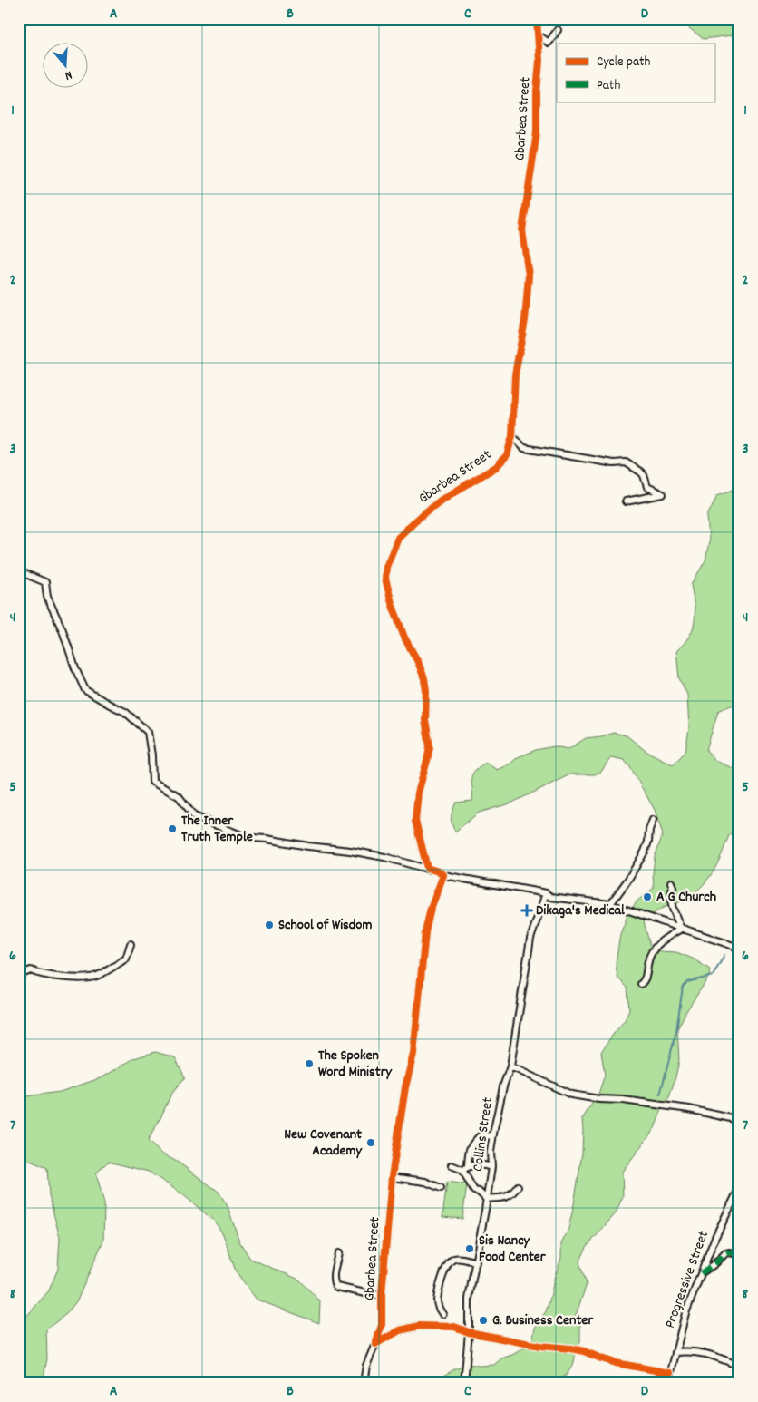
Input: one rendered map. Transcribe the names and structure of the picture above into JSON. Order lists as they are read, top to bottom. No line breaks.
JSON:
{"streets":{"street":["Gbarbea Street","Collins Street","Progressive Street"]},"places":{"other":["The Inner Truth Temple","A G Church","School of Wisdom","The Spoken Word Ministry","New Covenant Academy","Sis Nancy Food Center","G. Business Center"],"health":["Dikaga's Medical"]},"legend":["Cycle path","Path"],"north":"bottom","grid":{"columns":["A","B","C","D"],"rows":["1","2","3","4","5","6","7","8"]}}
